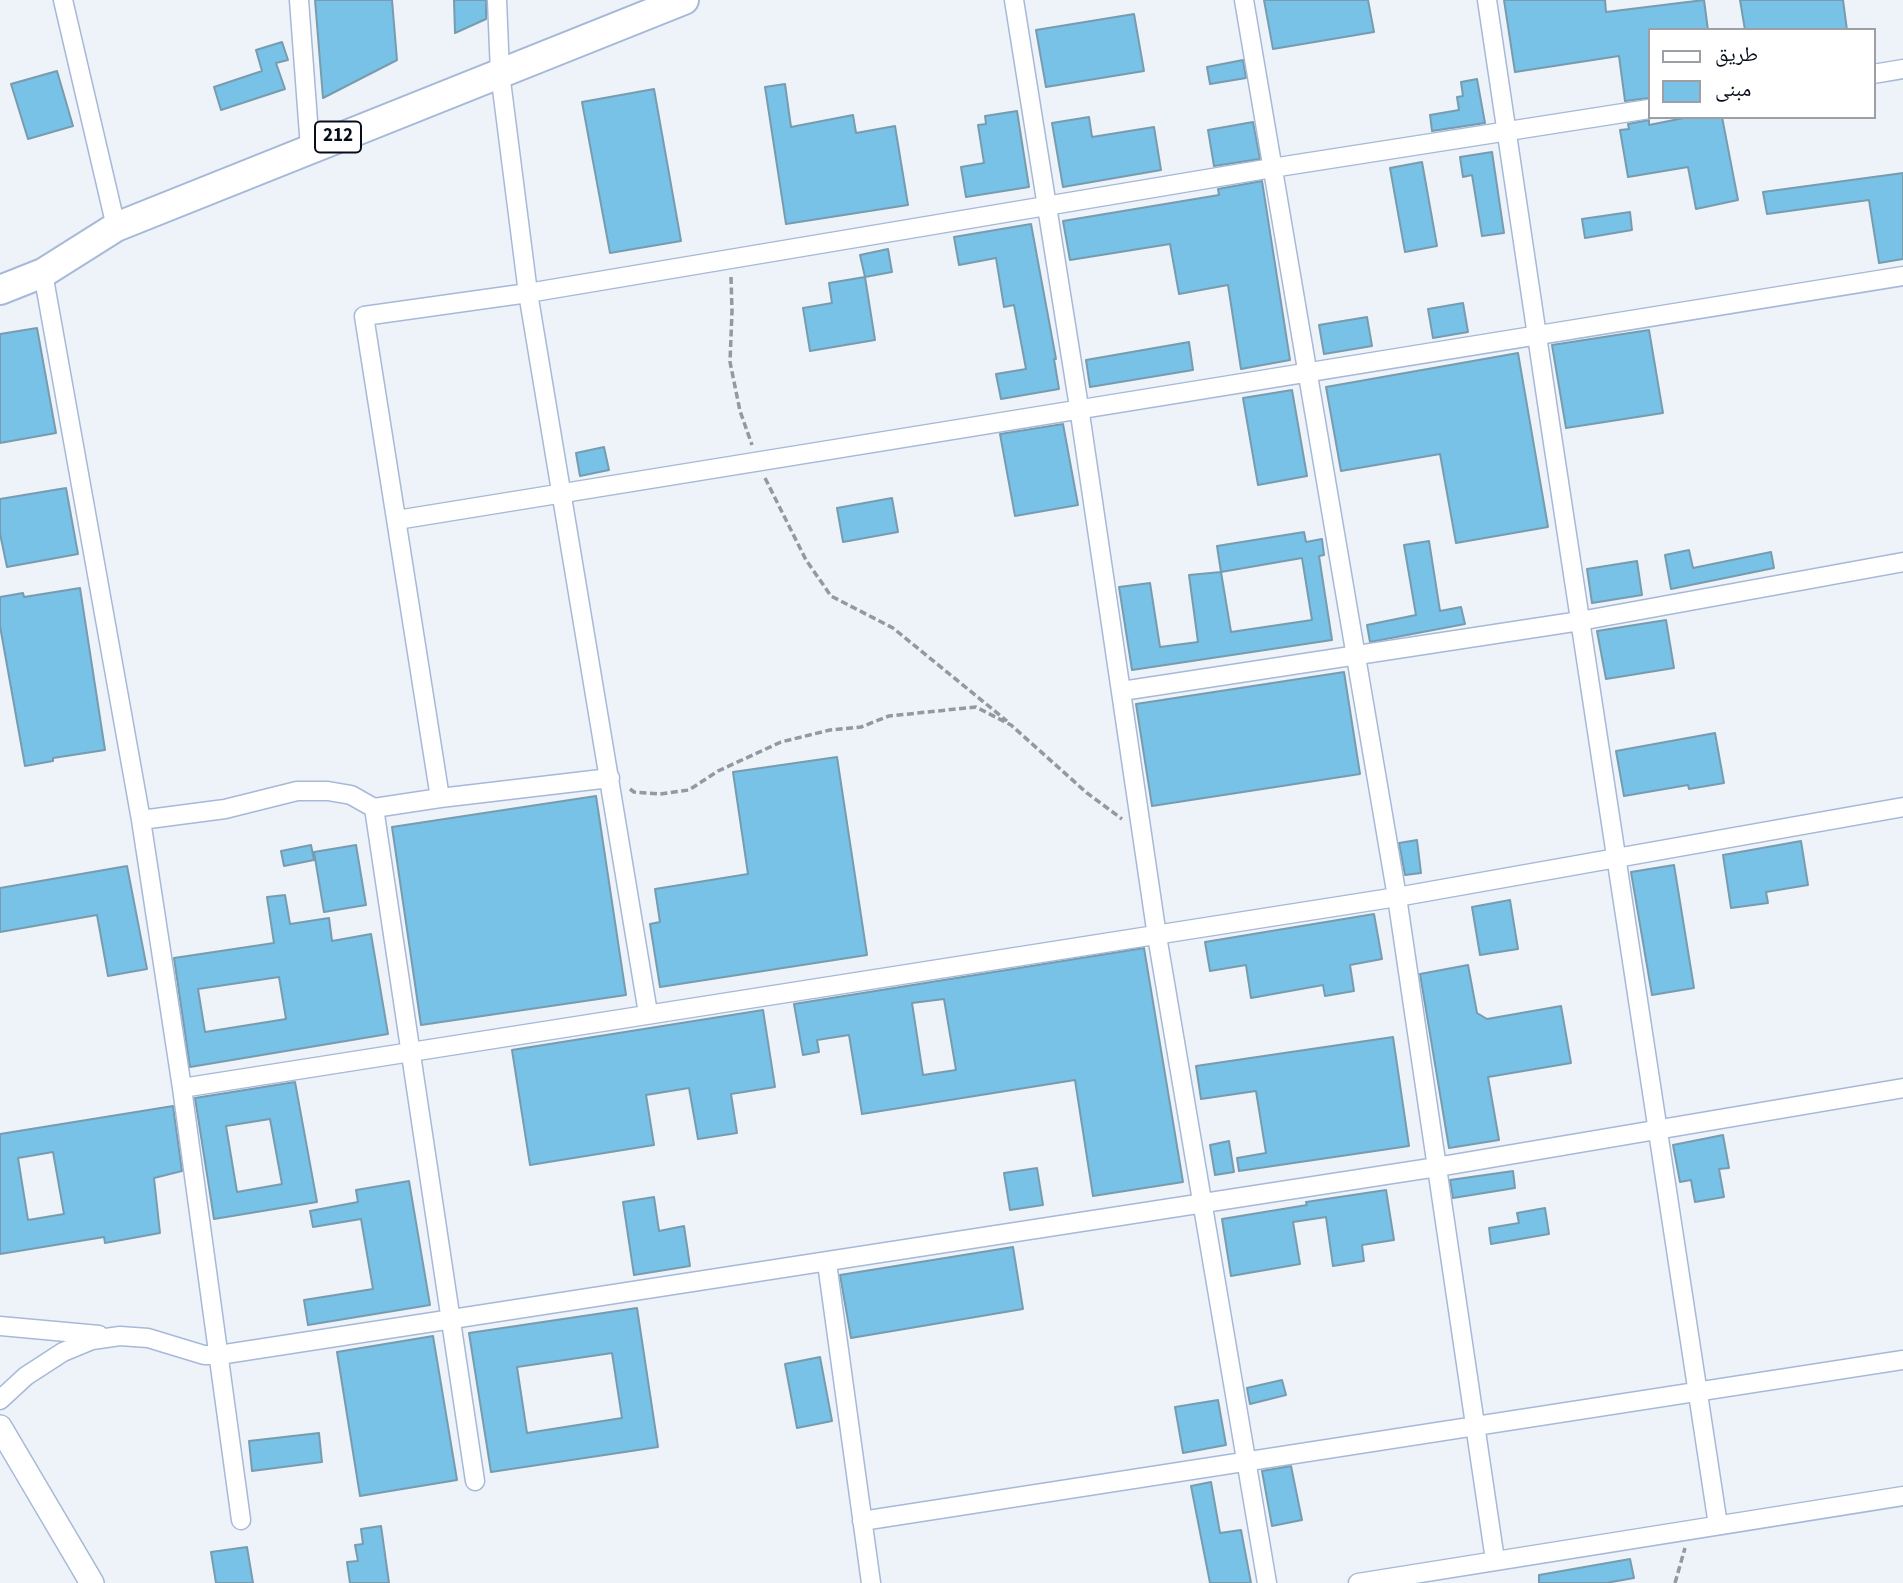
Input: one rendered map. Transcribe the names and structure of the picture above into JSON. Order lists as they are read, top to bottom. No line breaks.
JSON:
{"streets":{"main road":["212"]},"legend":["طريق","مبنى"]}
